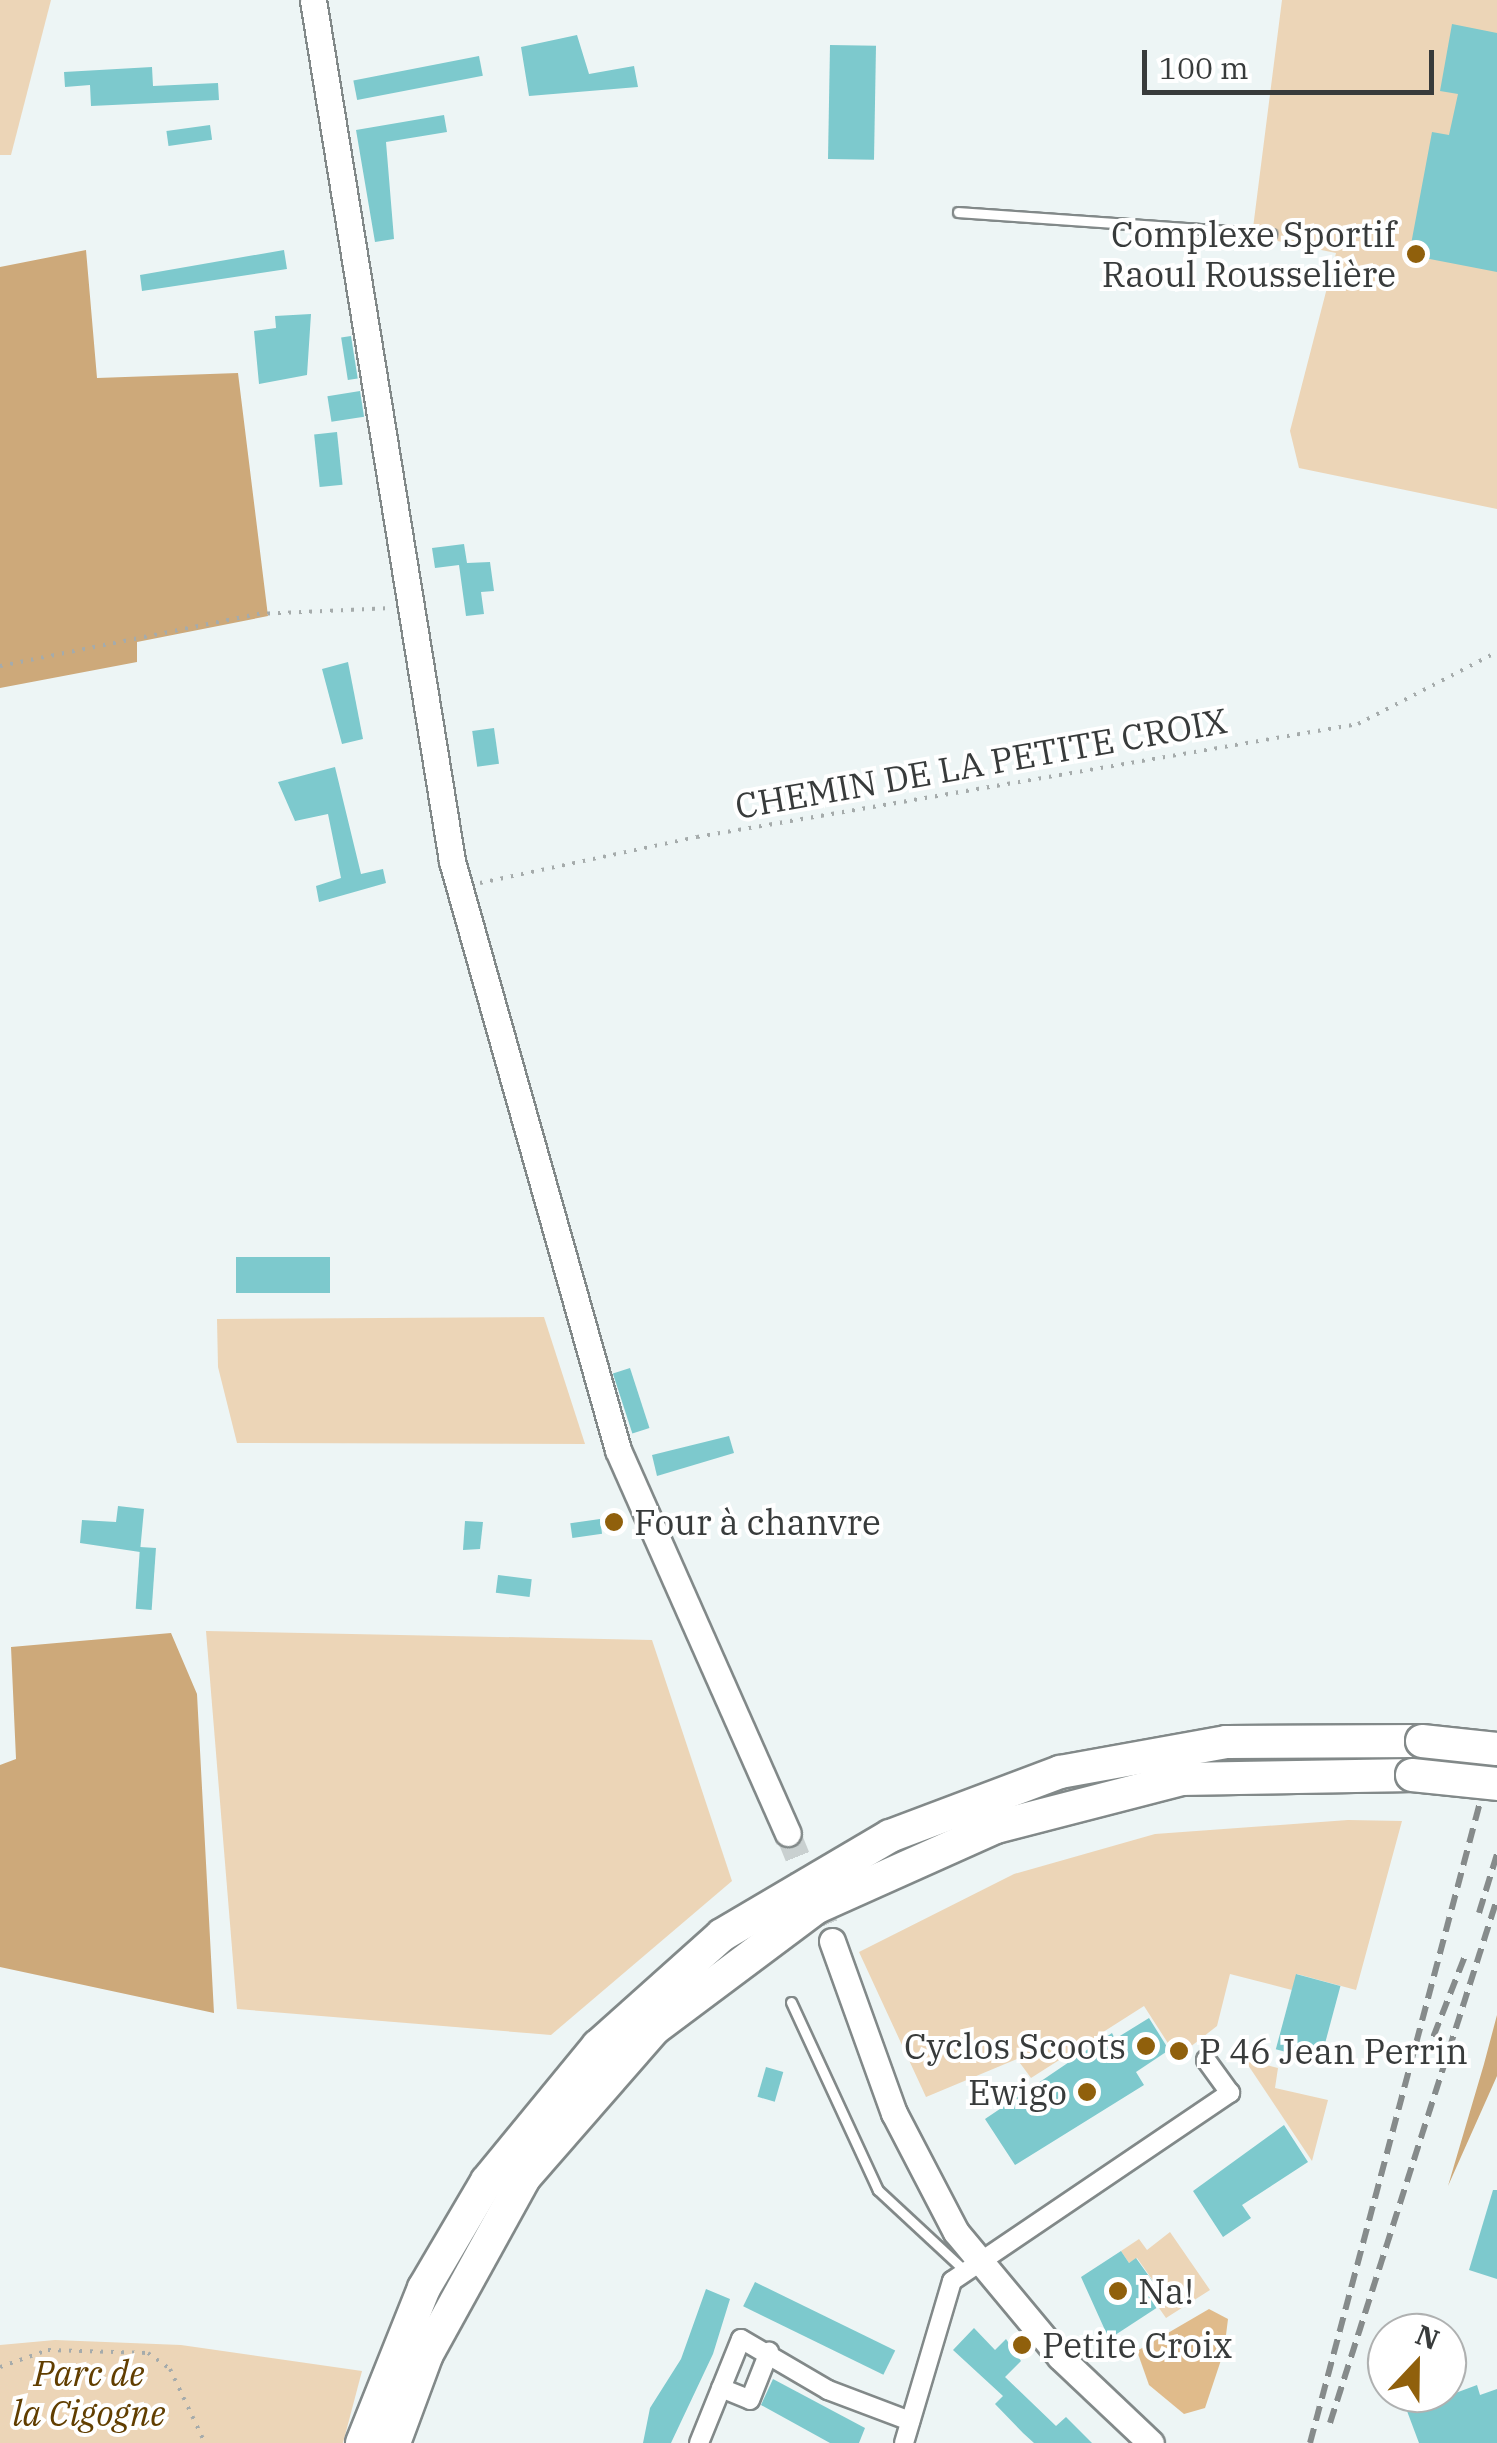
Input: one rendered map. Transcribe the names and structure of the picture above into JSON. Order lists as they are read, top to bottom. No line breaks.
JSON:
{"streets":{"path":["CHEMIN DE LA PETITE CROIX"]},"parks":["Parc de la Cigogne"],"places":["Complexe Sportif Raoul Rousselière","Four à chanvre","Cyclos Scoots","P 46 Jean Perrin","Ewigo","Na!","Petite Croix"],"scale_bar":"100 m","north":"top"}
